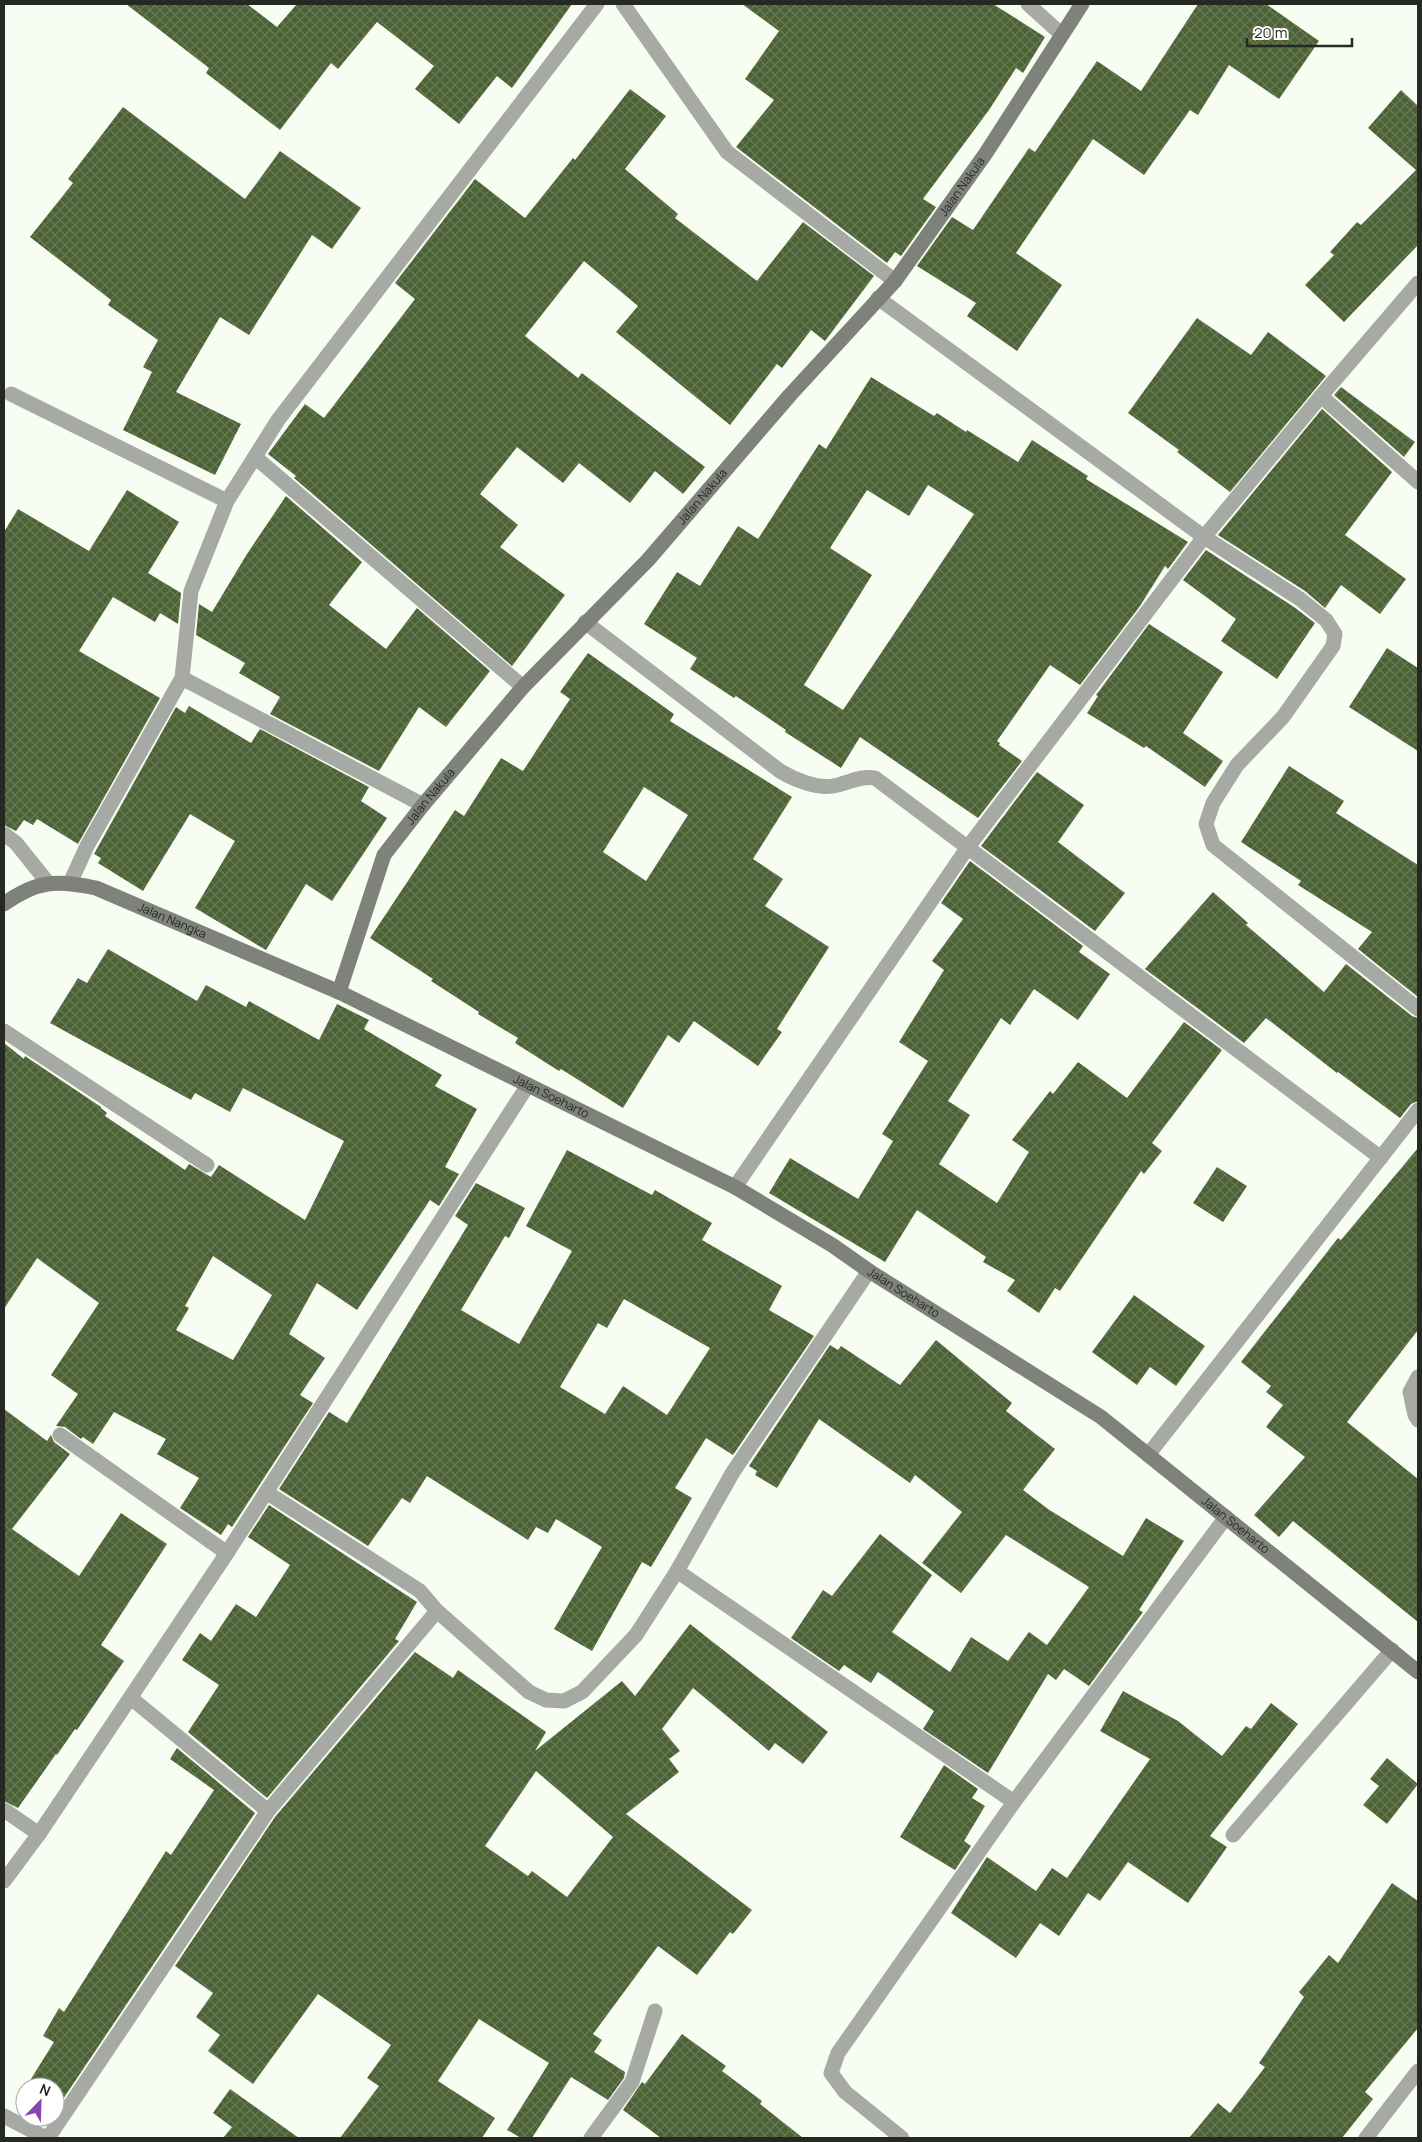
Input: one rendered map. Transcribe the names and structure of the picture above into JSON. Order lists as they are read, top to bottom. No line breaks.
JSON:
{"streets":{"street":["Jalan Nakula","Jalan Nangka","Jalan Soeharto"]},"crossings":[["Jalan Nakula","Jalan Nangka"],["Jalan Nakula","Jalan Soeharto"],["Jalan Nangka","Jalan Soeharto"]],"scale_bar":"20 m","north":"top right"}
